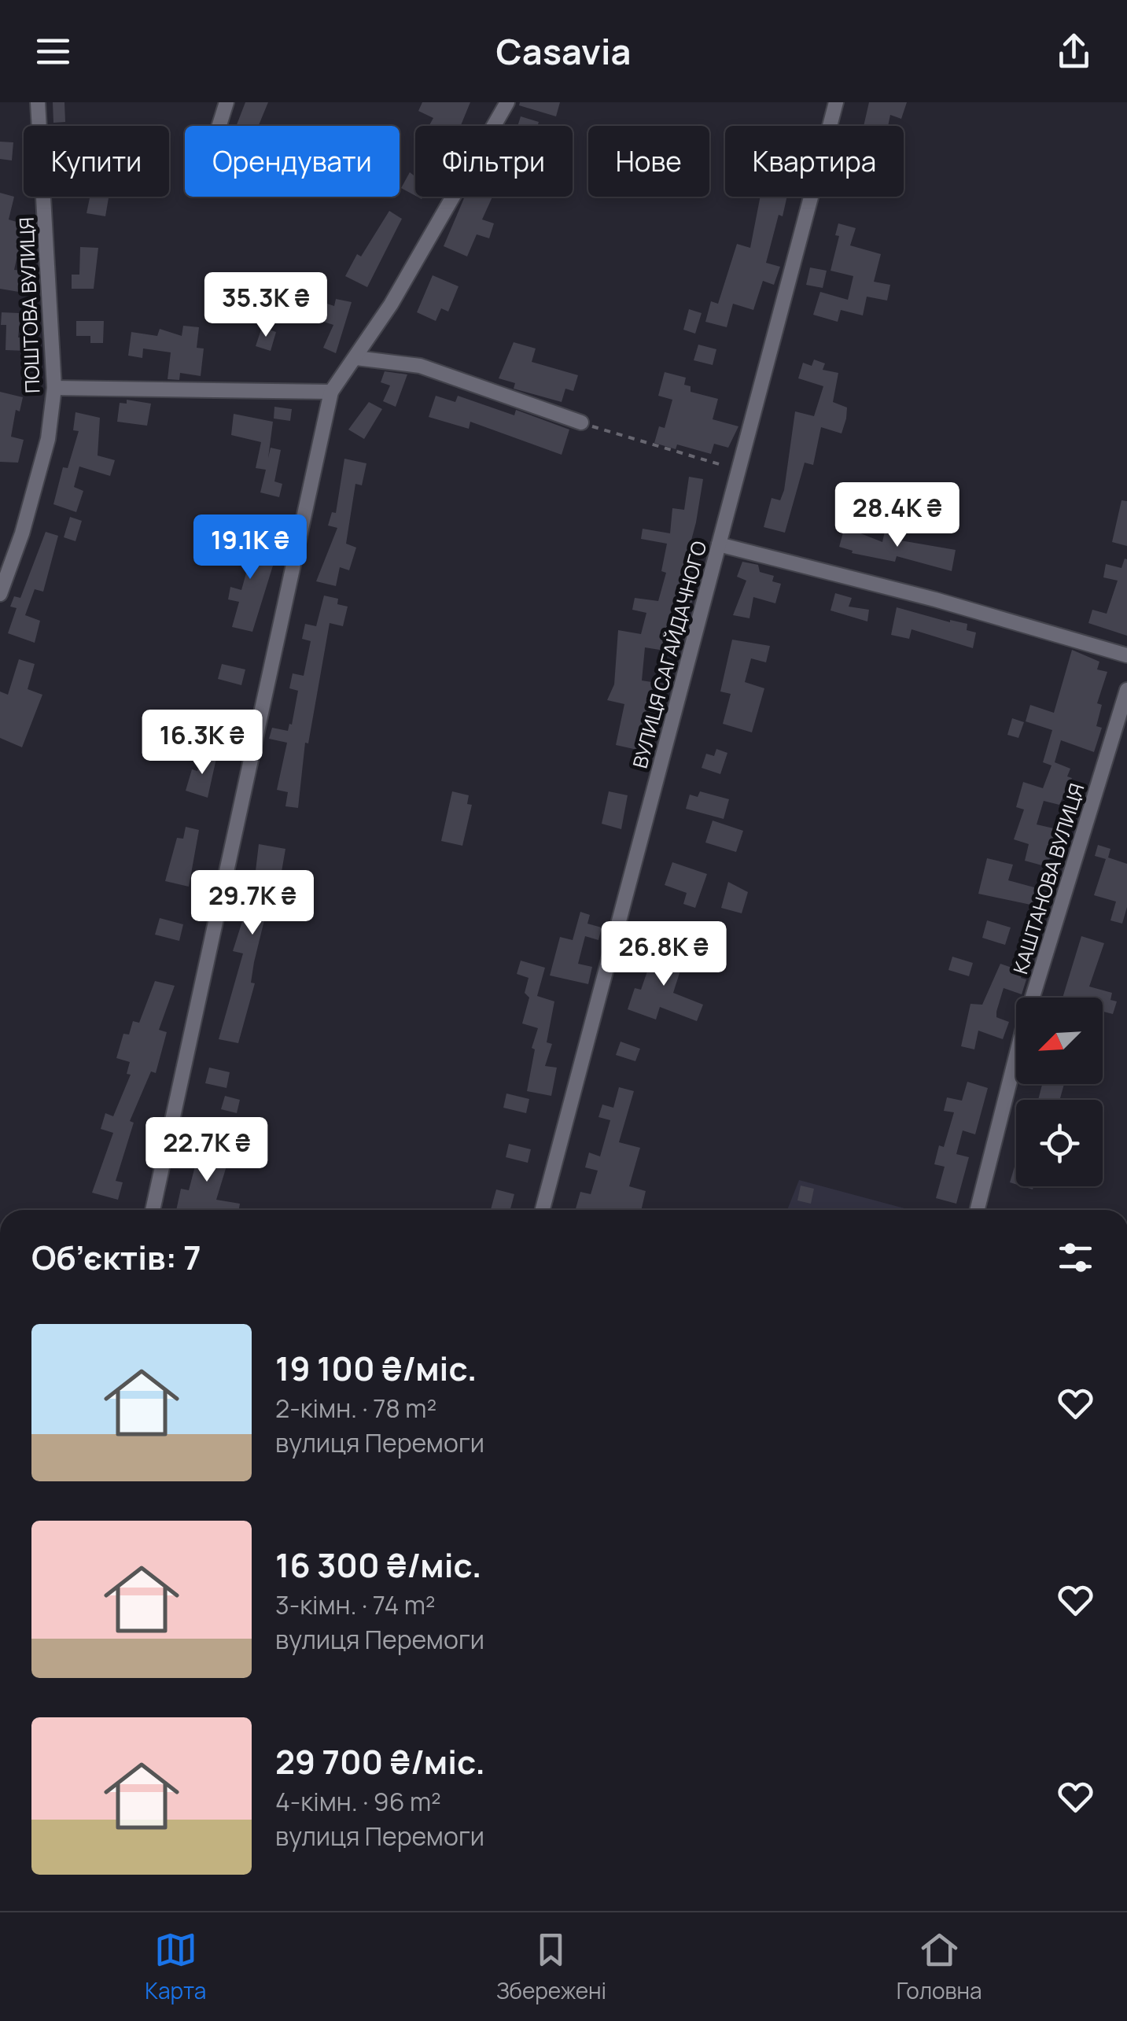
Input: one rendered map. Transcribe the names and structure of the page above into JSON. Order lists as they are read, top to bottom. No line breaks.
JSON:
{"streets":{"street":["ПОШТОВА ВУЛИЦЯ","ВУЛИЦЯ САГАЙДАЧНОГО","КАШТАНОВА ВУЛИЦЯ"]},"north":"bottom left","page":{"header":"Casavia","chip":["Купити","Орендувати","Фільтри","Нове","Квартира"],"price":["35.3K ₴","28.4K ₴","19.1K ₴","16.3K ₴","29.7K ₴","26.8K ₴","22.7K ₴"],"heading":"Об’єктів: 7","list":[{"name":"19 100 ₴/міс.","note":"2-кімн. · 78 m² · вулиця Перемоги"},{"name":"16 300 ₴/міс.","note":"3-кімн. · 74 m² · вулиця Перемоги"},{"name":"29 700 ₴/міс.","note":"4-кімн. · 96 m² · вулиця Перемоги"}],"tabs":["Карта","Збережені","Головна"]}}
